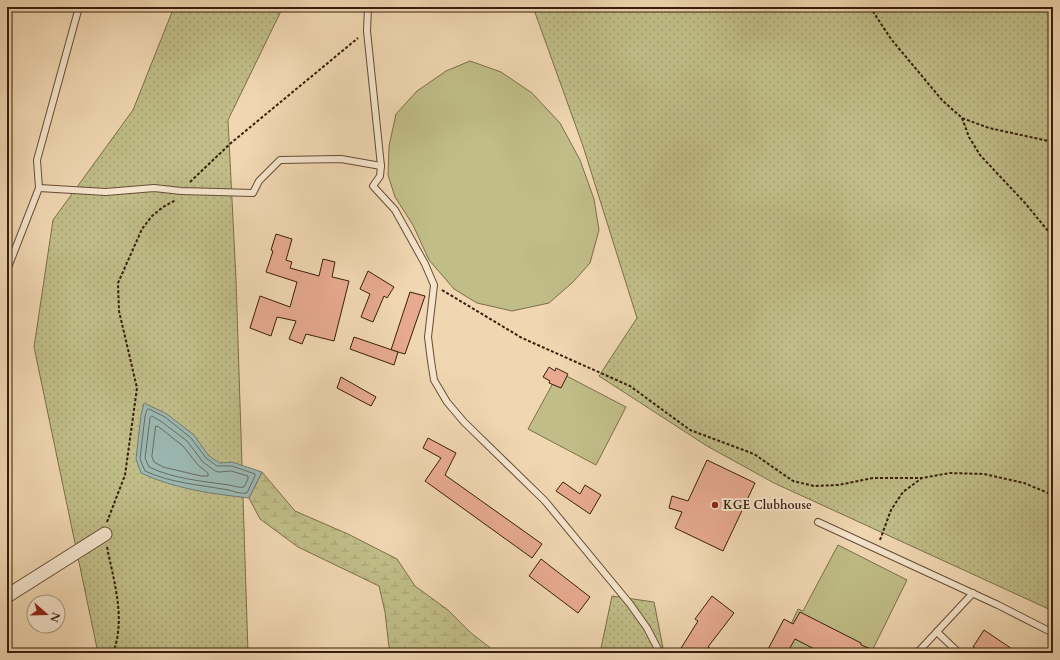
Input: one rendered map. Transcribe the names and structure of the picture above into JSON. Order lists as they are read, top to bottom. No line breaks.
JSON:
{"places":["KGE Clubhouse"],"north":"right"}
